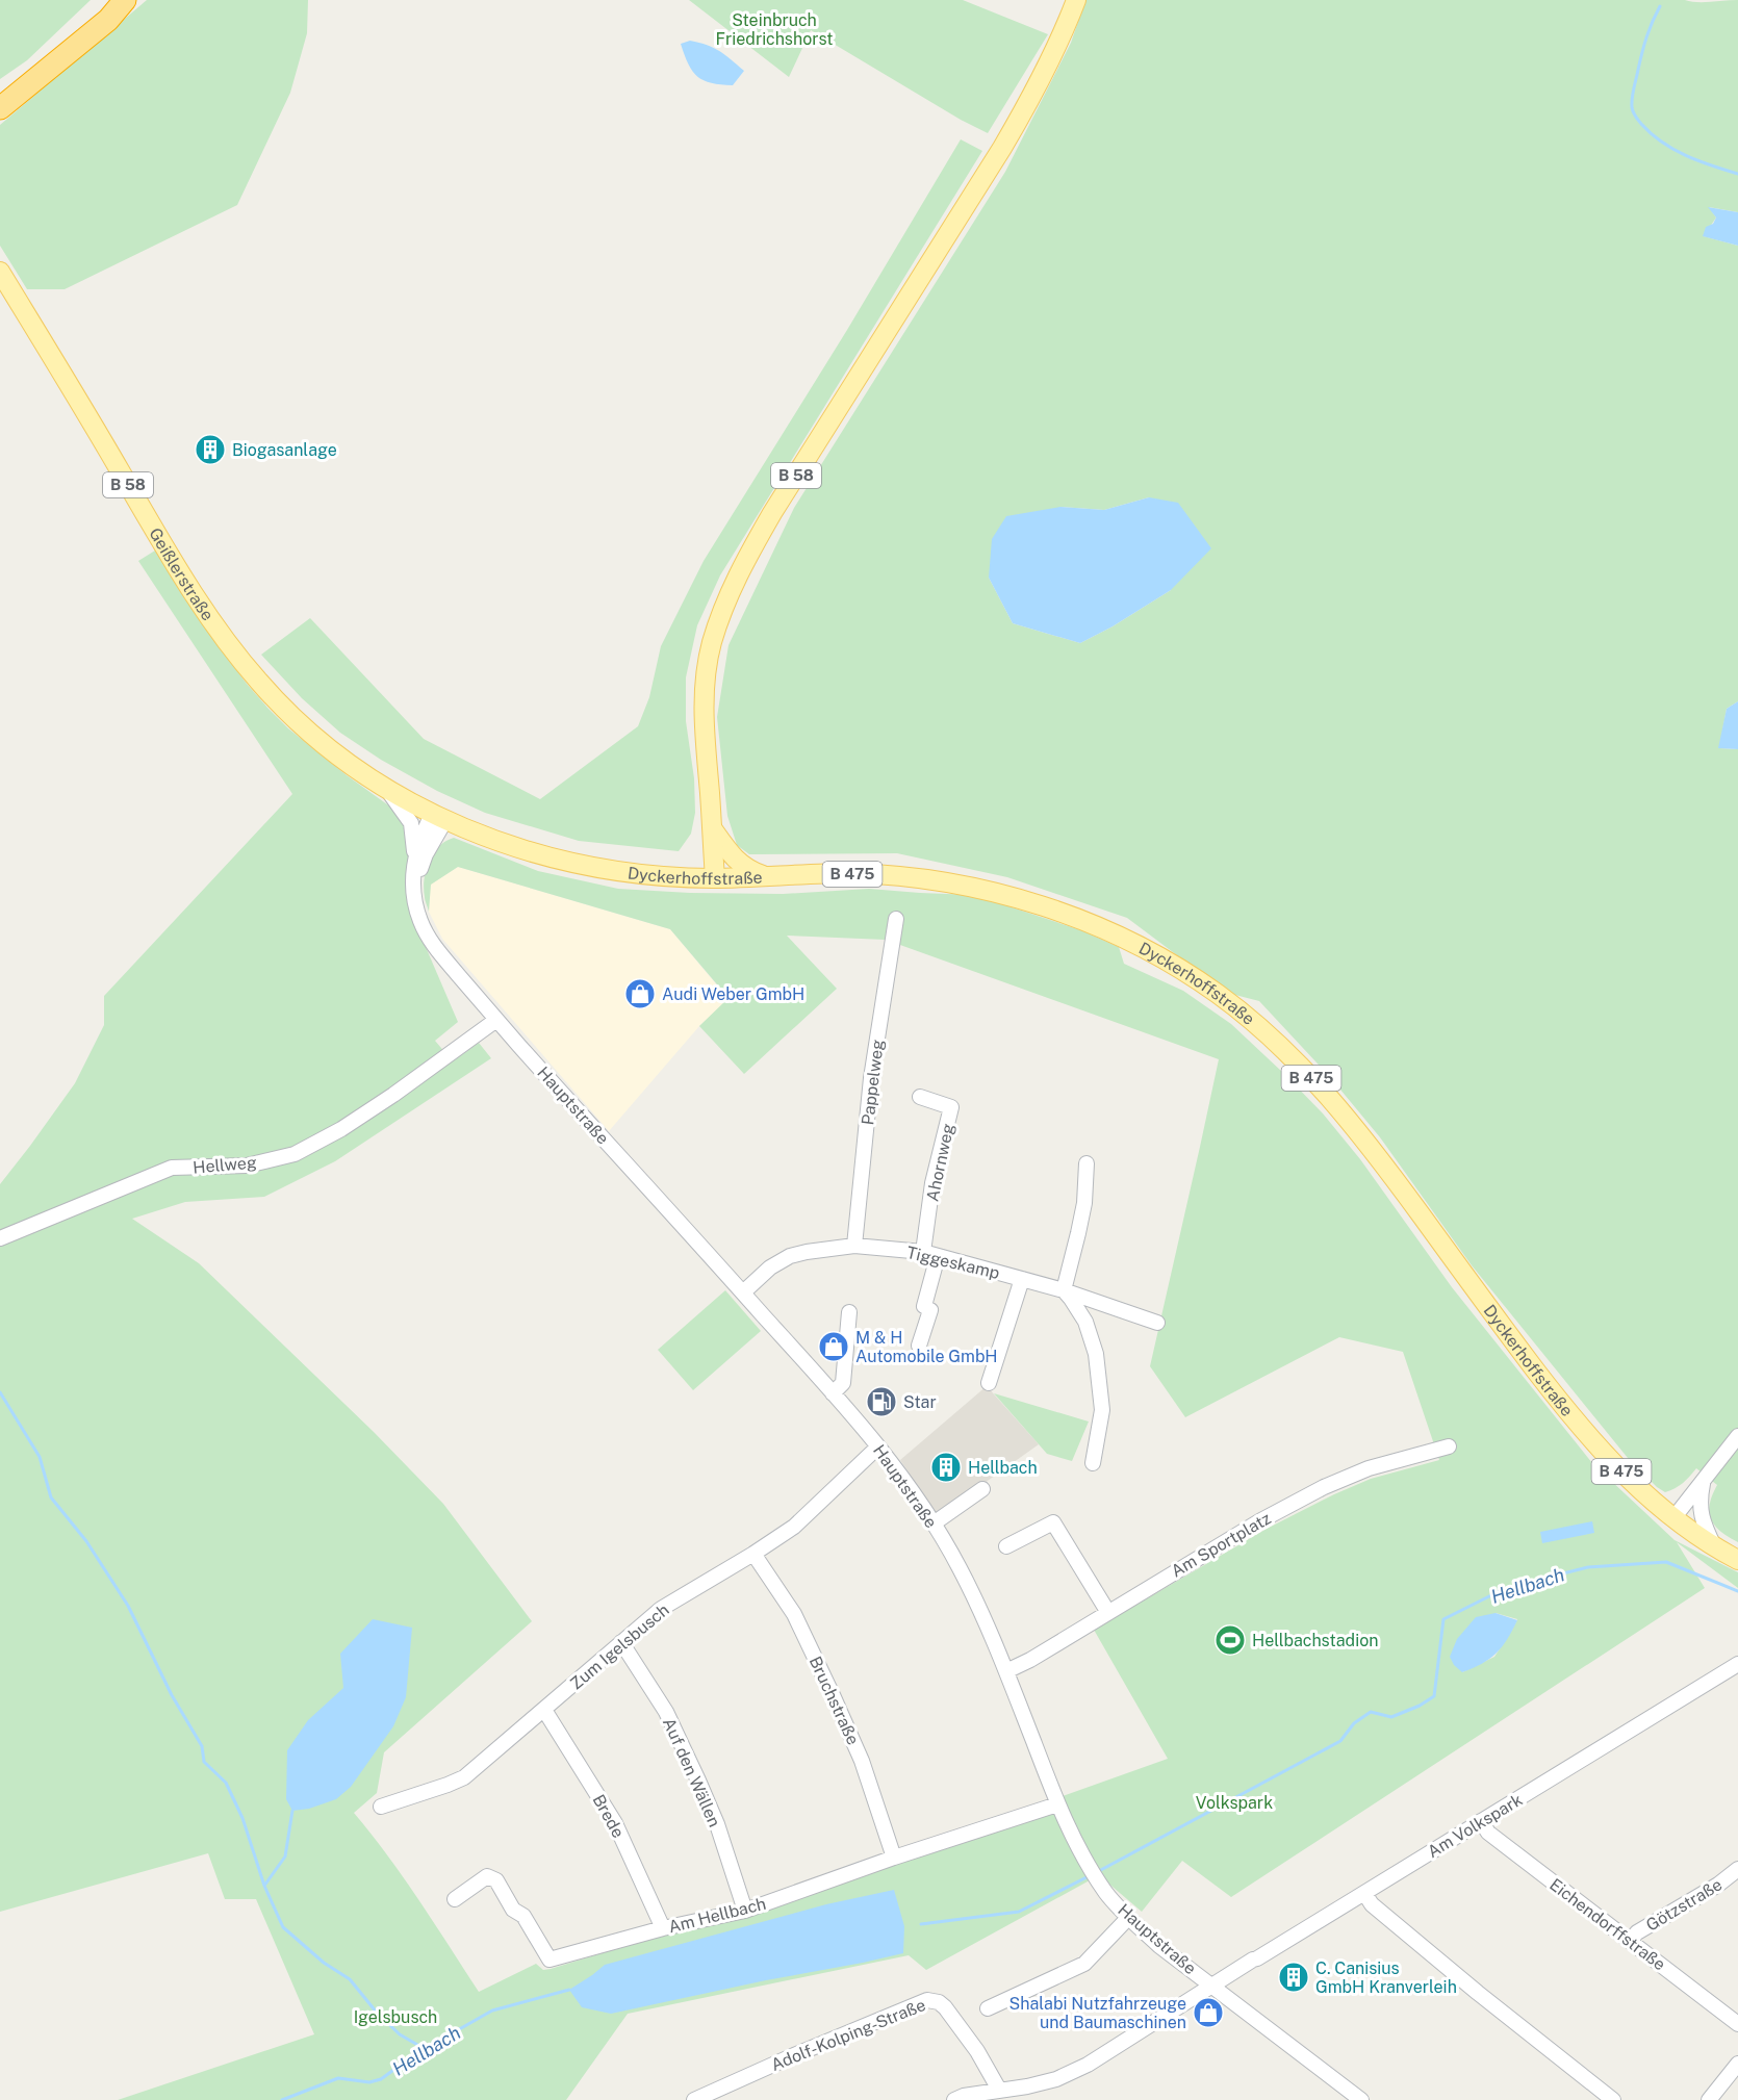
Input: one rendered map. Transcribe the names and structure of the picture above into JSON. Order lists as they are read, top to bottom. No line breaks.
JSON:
{"streets":{"main road":["B 58","Geißlerstraße","Dyckerhoffstraße","B 475"],"street":["Pappelweg","Hauptstraße","Ahornweg","Hellweg","Tiggeskamp","Am Sportplatz","Zum Igelsbusch","Bruchstraße","Auf den Wällen","Brede","Am Volkspark","Götzstraße","Am Hellbach","Eichendorffstraße","Adolf-Kolping-Straße"]},"crossings":[["B 58","Dyckerhoffstraße"],["Geißlerstraße","Dyckerhoffstraße"],["Geißlerstraße","Hauptstraße"],["Dyckerhoffstraße","Hauptstraße"],["Pappelweg","Tiggeskamp"],["Hauptstraße","Hellweg"],["Hauptstraße","Tiggeskamp"],["Hauptstraße","Am Sportplatz"],["Hauptstraße","Zum Igelsbusch"],["Hauptstraße","Am Volkspark"],["Hauptstraße","Am Hellbach"],["Ahornweg","Tiggeskamp"],["Zum Igelsbusch","Bruchstraße"],["Zum Igelsbusch","Auf den Wällen"],["Zum Igelsbusch","Brede"],["Bruchstraße","Am Hellbach"],["Auf den Wällen","Am Hellbach"],["Brede","Am Hellbach"],["Am Volkspark","Eichendorffstraße"],["Am Volkspark","Adolf-Kolping-Straße"],["Götzstraße","Eichendorffstraße"]],"water":["Hellbach"],"parks":["Steinbruch Friedrichshorst","Volkspark","Igelsbusch"],"places":{"building":["Biogasanlage","Hellbach","C. Canisius GmbH Kranverleih"],"shop":["Audi Weber GmbH","M & H Automobile GmbH","Shalabi Nutzfahrzeuge und Baumaschinen"],"fuel station":["Star"],"sports":["Hellbachstadion"]}}
